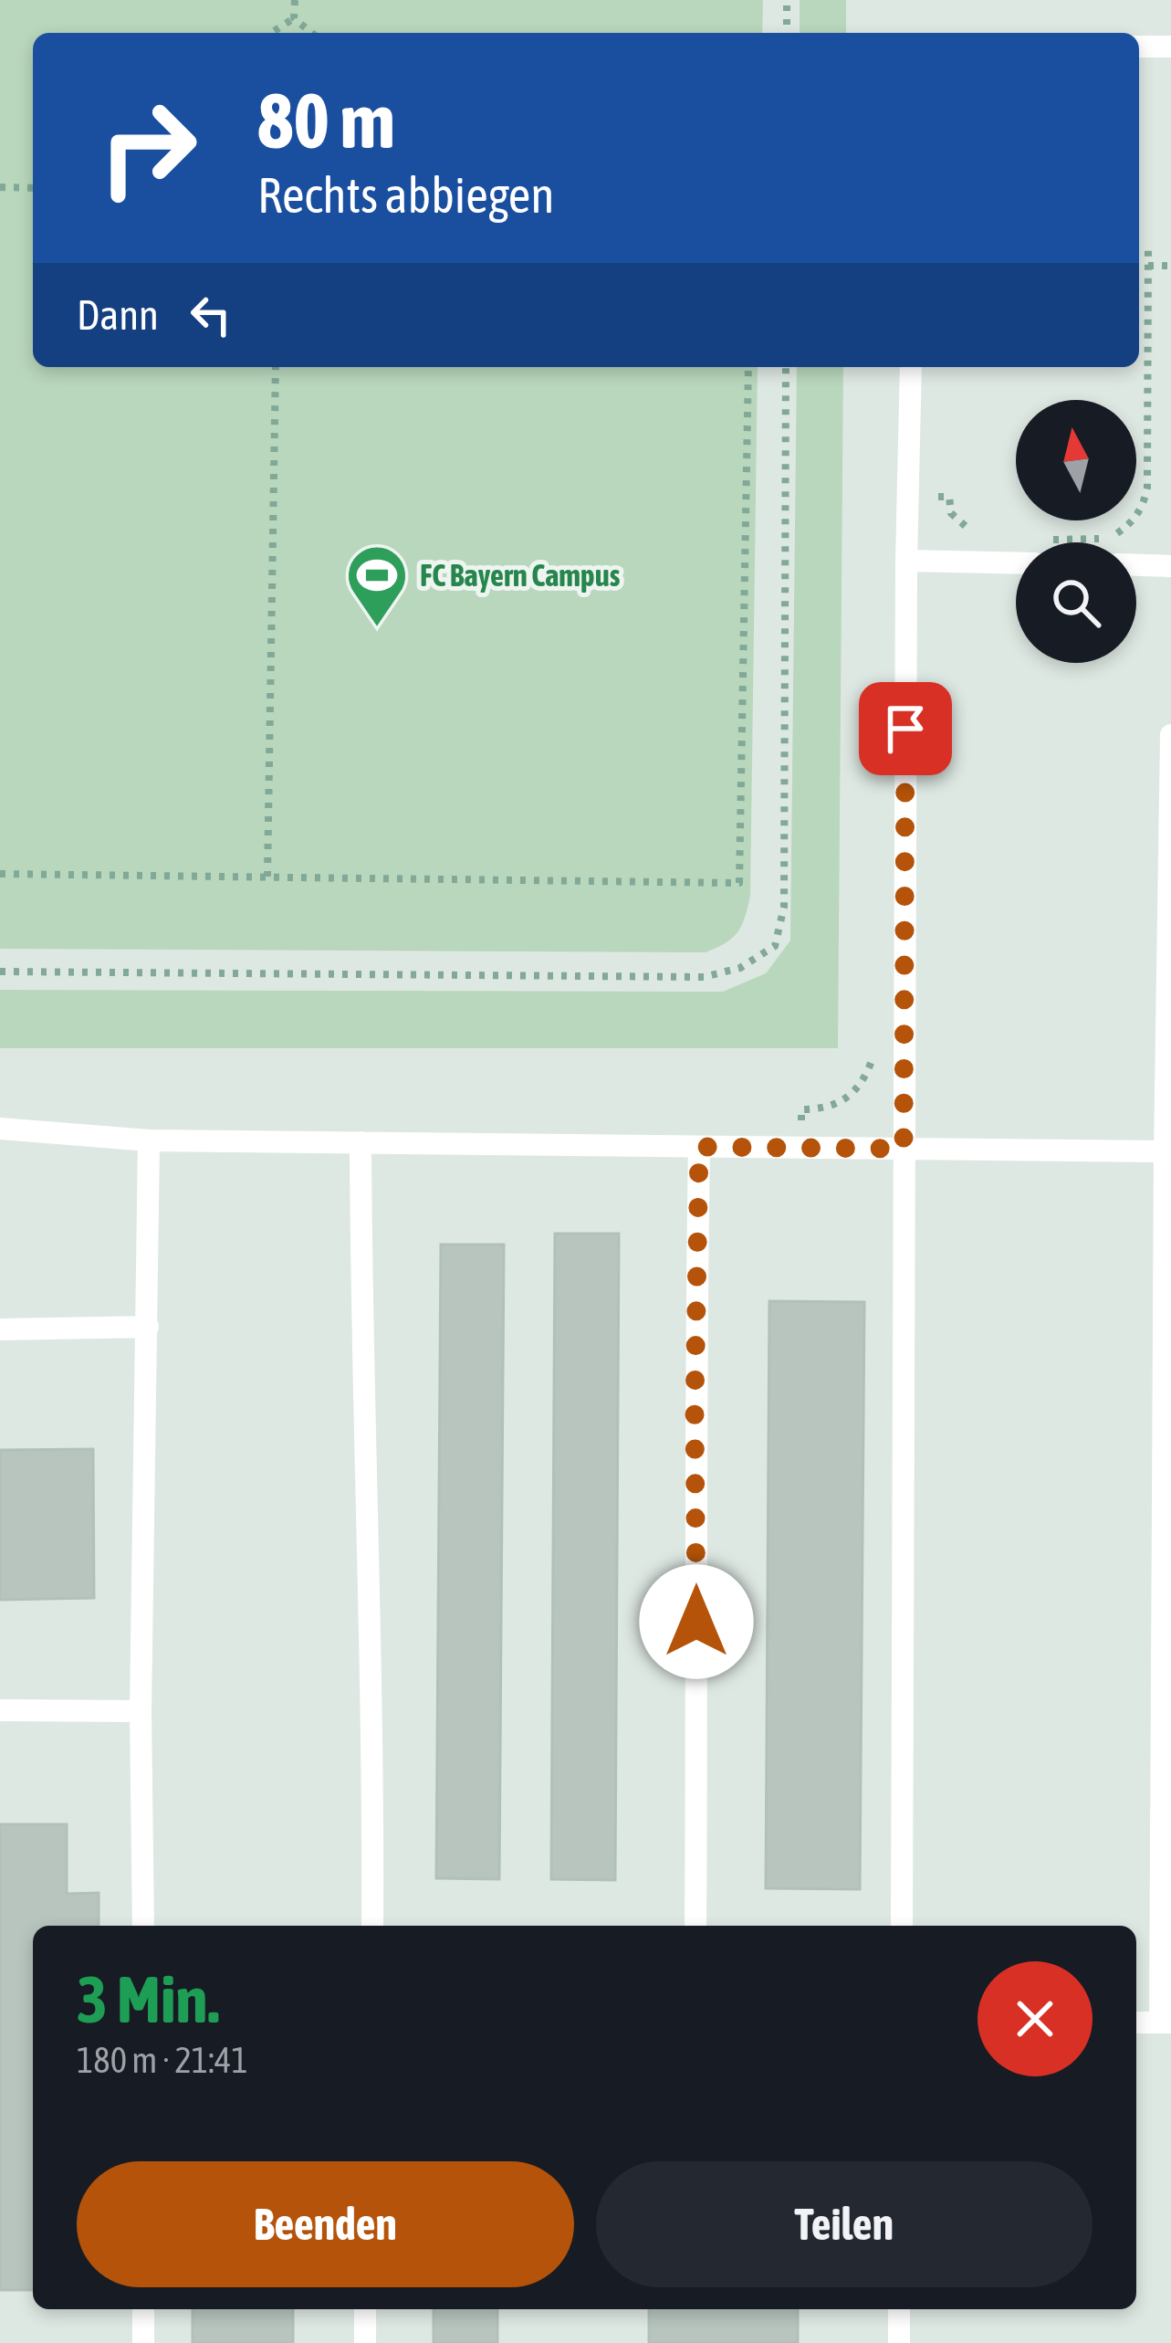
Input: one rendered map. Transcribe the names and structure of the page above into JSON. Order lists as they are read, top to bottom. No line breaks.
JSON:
{"places":{"sports":["FC Bayern Campus"]},"north":"top","page":{"turn":["80 m","Rechts abbiegen"],"then":"Dann","heading":["3 Min.","180 m · 21:41"],"buttons":["Beenden","Teilen"]}}
